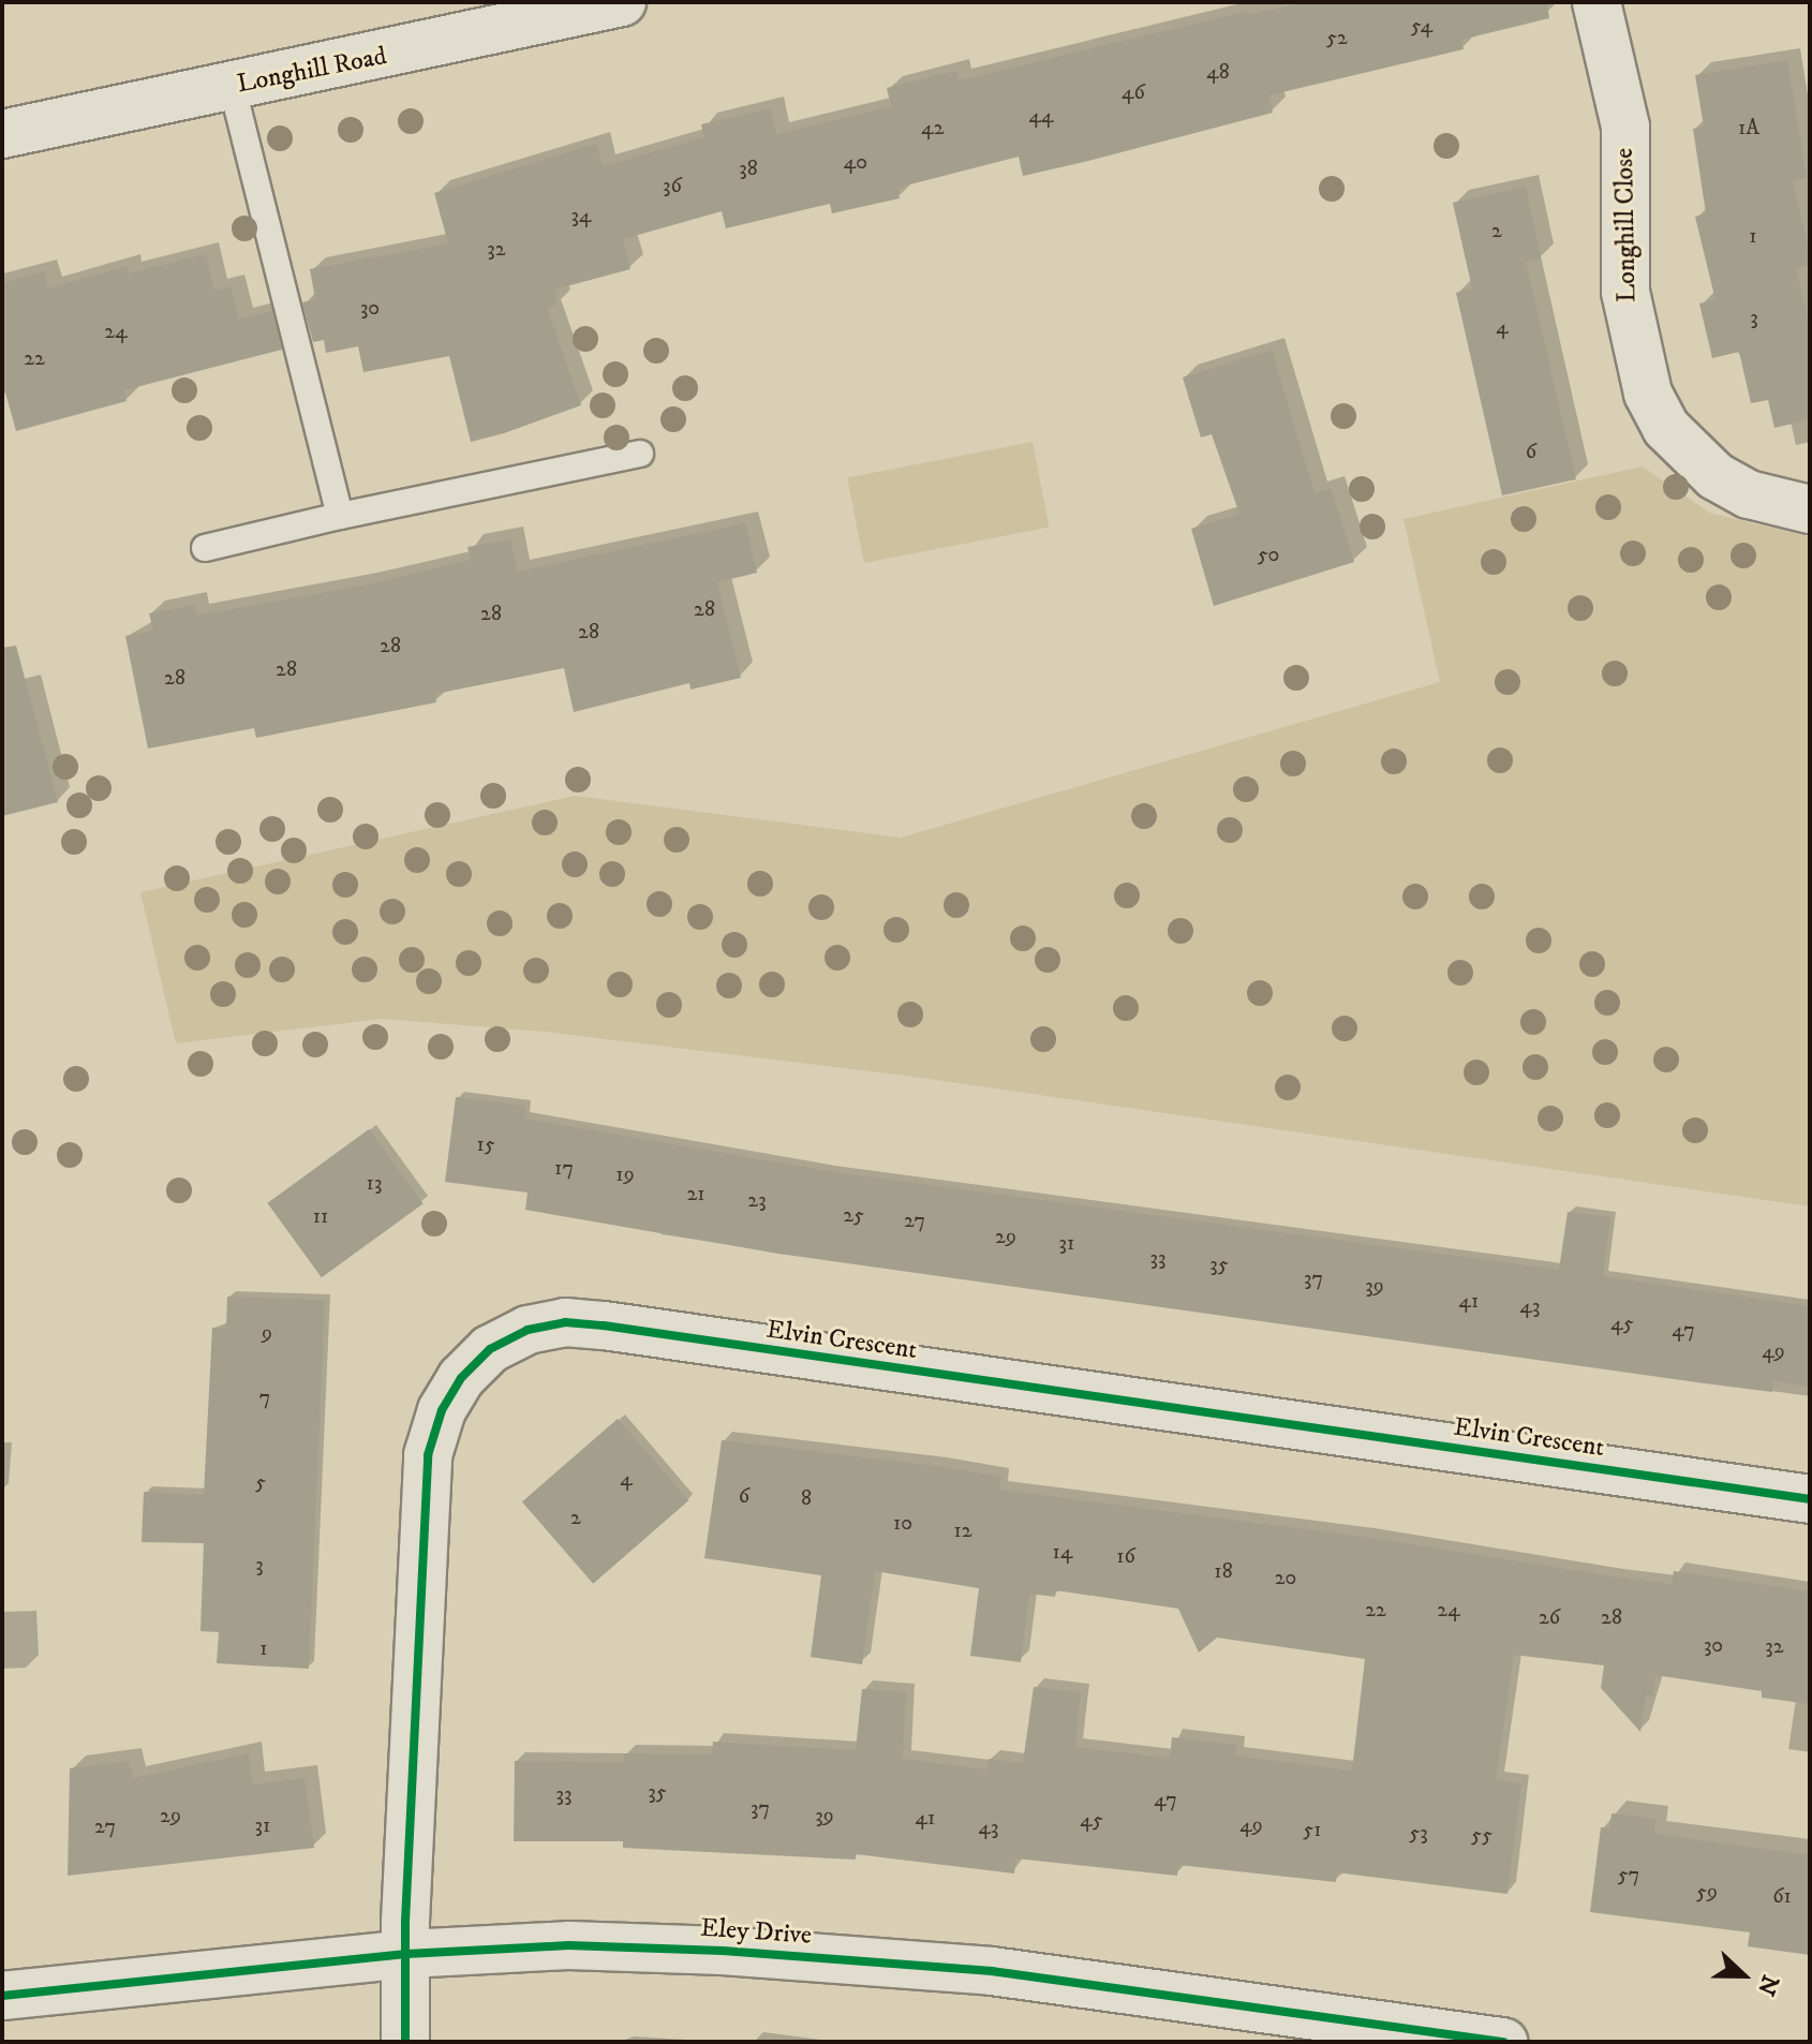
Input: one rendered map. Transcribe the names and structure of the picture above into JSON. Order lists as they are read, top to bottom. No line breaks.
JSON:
{"streets":{"street":["Longhill Road","Longhill Close","Elvin Crescent","Eley Drive"]},"crossings":[["Elvin Crescent","Eley Drive"]],"house_numbers":["54","52","48","46","44","42","1A","40","38","36","34","2","1","32","30","3","4","24","22","6","50","28","28","28","28","28","28","15","17","19","13","21","23","25","11","27","29","31","33","35","37","39","41","43","45","47","9","49","7","4","5","6","8","2","10","12","14","16","3","18","20","22","24","26","28","30","32","1","35","33","47","37","29","39","41","45","31","49","27","43","51","53","55","57","59","61"],"north":"right"}
